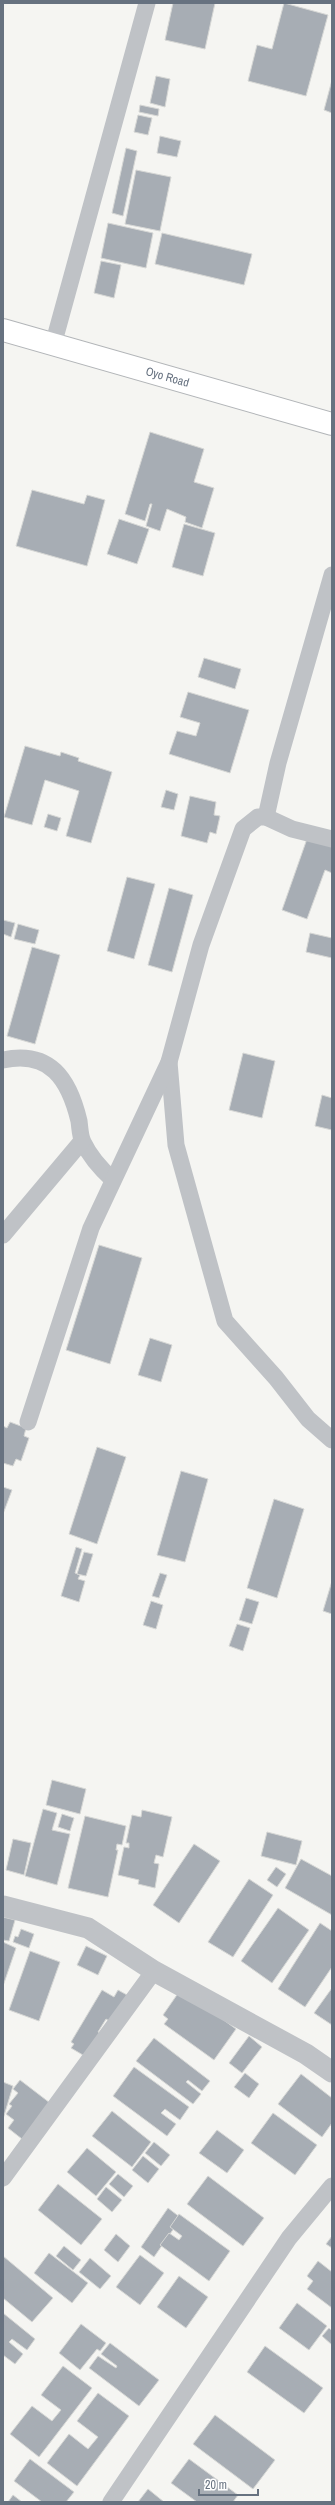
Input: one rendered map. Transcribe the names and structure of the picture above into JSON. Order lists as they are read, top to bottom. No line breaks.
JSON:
{"streets":{"highway":["Oyo Road"]},"scale_bar":"20 m"}
